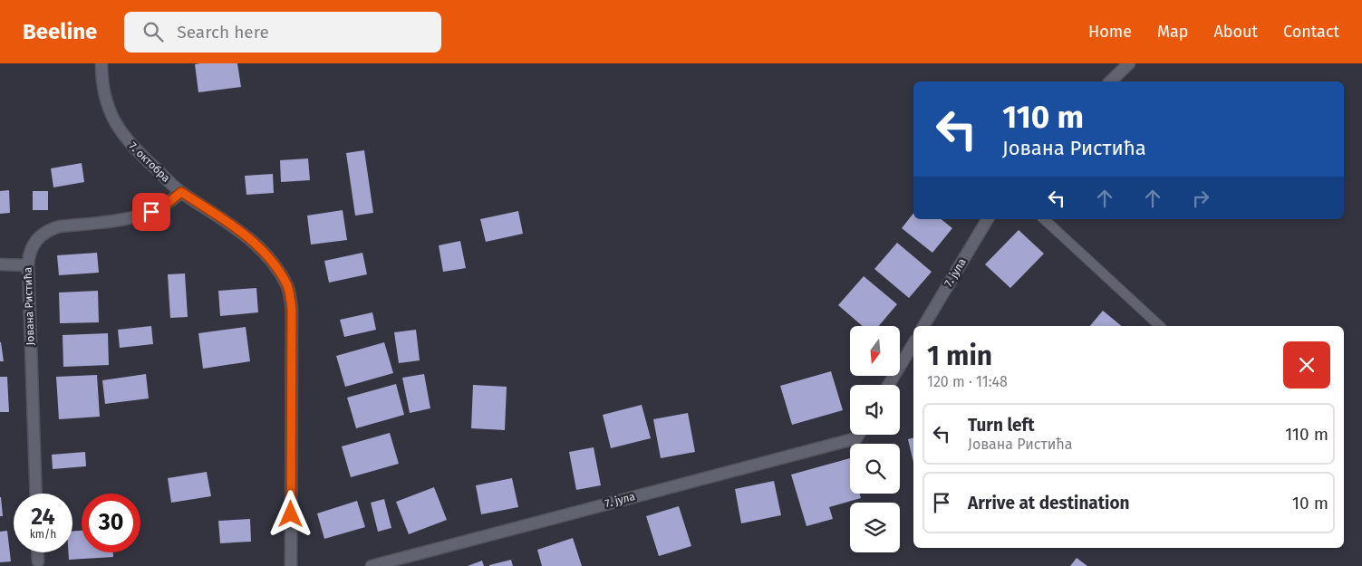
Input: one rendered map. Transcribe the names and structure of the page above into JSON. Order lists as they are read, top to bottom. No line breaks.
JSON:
{"streets":{"street":["7. октобра","7. јула","Јована Ристића"]},"crossings":[["7. октобра","Јована Ристића"]],"north":"bottom","page":{"header":"Beeline","search":"Search here","nav":["Home","Map","About","Contact"],"turn":["110 m","Јована Ристића"],"heading":["1 min","120 m · 11:48"],"list":[{"name":"Turn left","note":"Јована Ристића","value":"110 m"},{"name":"Arrive at destination","value":"10 m"}],"speed":"24 km/h","limit":"30"}}
